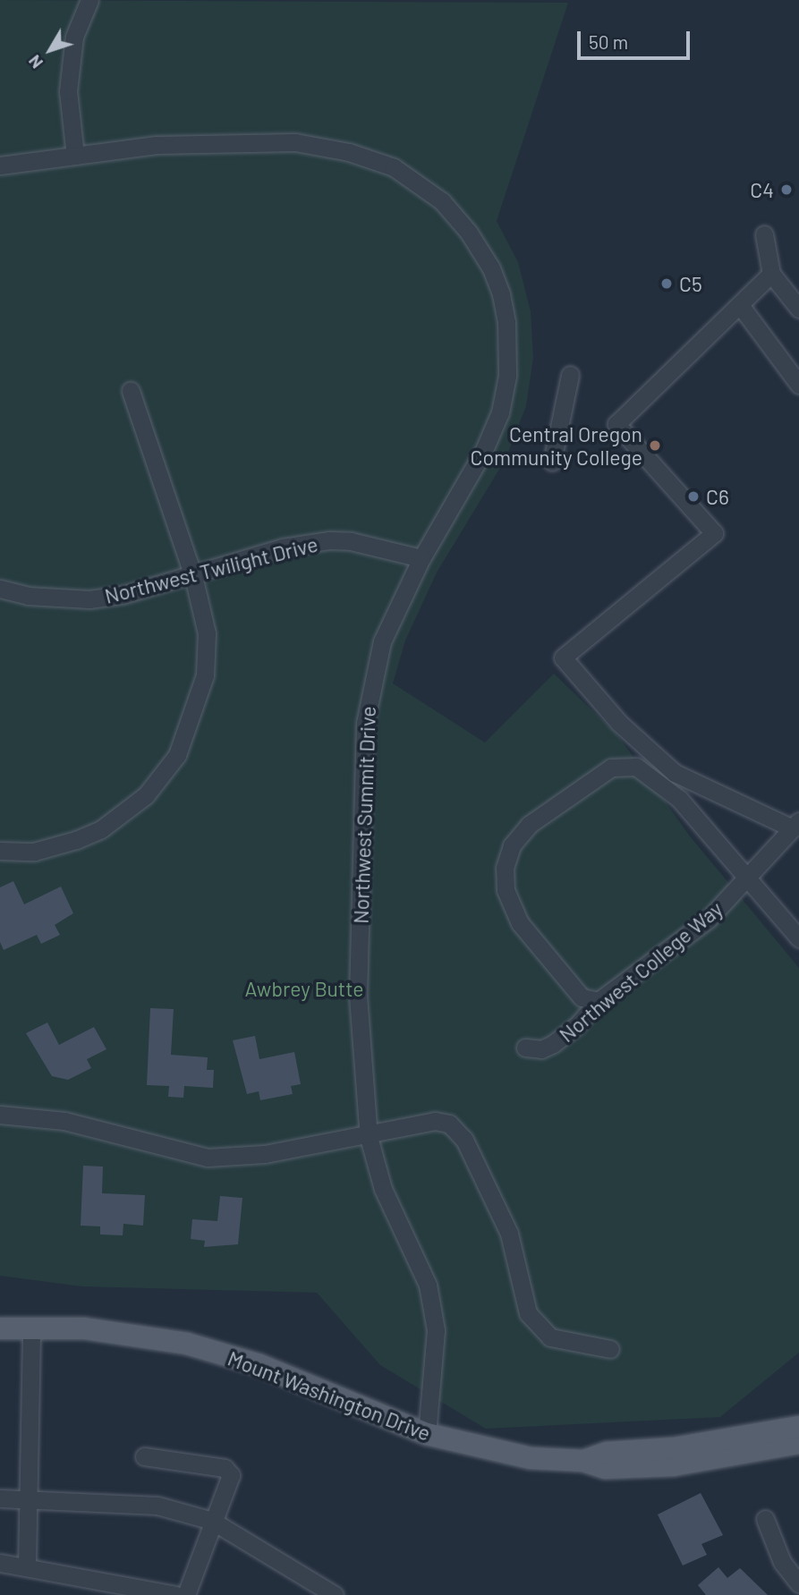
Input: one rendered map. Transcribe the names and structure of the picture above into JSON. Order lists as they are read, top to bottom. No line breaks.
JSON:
{"streets":{"main road":["Mount Washington Drive"],"street":["Northwest Twilight Drive","Northwest Summit Drive","Northwest College Way"]},"crossings":[["Northwest Twilight Drive","Northwest Summit Drive"],["Northwest Summit Drive","Mount Washington Drive"]],"parks":["Awbrey Butte"],"places":["C4","C5","Central Oregon Community College","C6"],"scale_bar":"50 m","north":"bottom left"}
